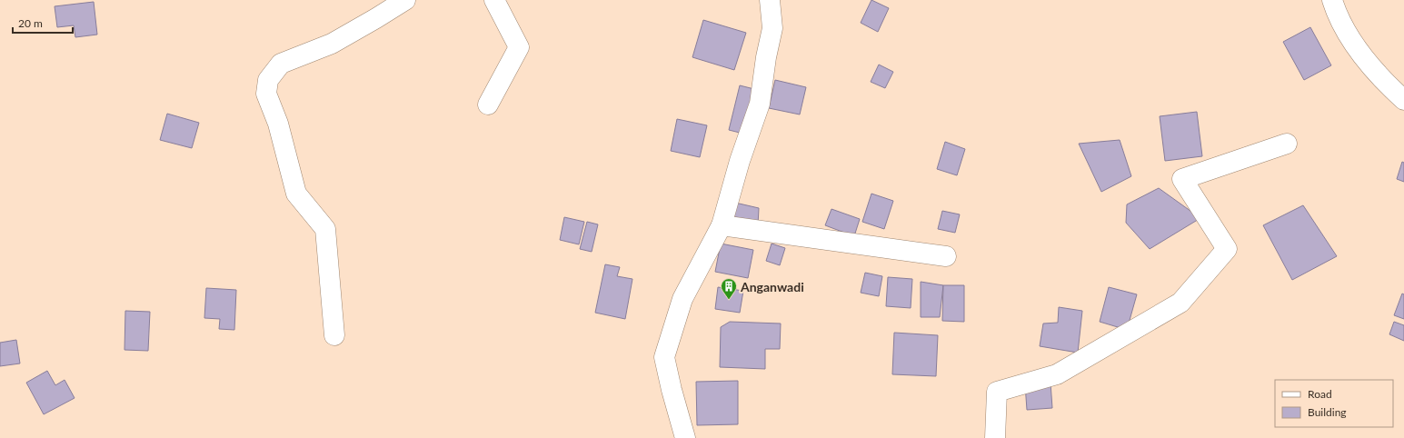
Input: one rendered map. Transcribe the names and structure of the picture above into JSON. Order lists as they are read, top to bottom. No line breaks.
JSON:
{"places":{"building":["Anganwadi"]},"legend":["Road","Building"],"scale_bar":"20 m"}
